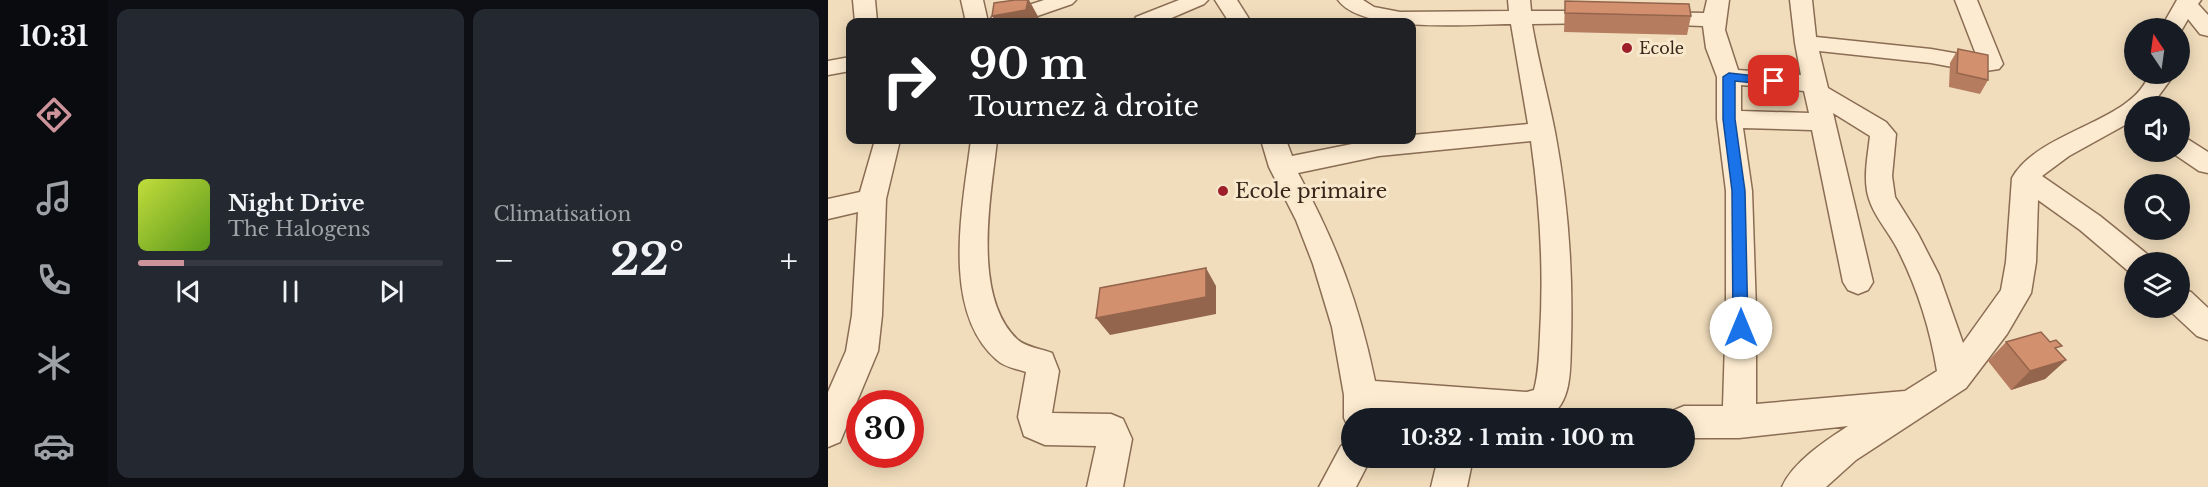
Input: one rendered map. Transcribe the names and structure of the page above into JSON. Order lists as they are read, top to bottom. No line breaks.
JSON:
{"places":["Ecole","Ecole primaire"],"north":"top","page":{"tabs":"10:31","tile":"Climatisation","turn":["90 m","Tournez à droite"],"song":["Night Drive","The Halogens"],"heat":["−","22°","+"],"limit":"30","trip":"10:32 · 1 min · 100 m"}}
